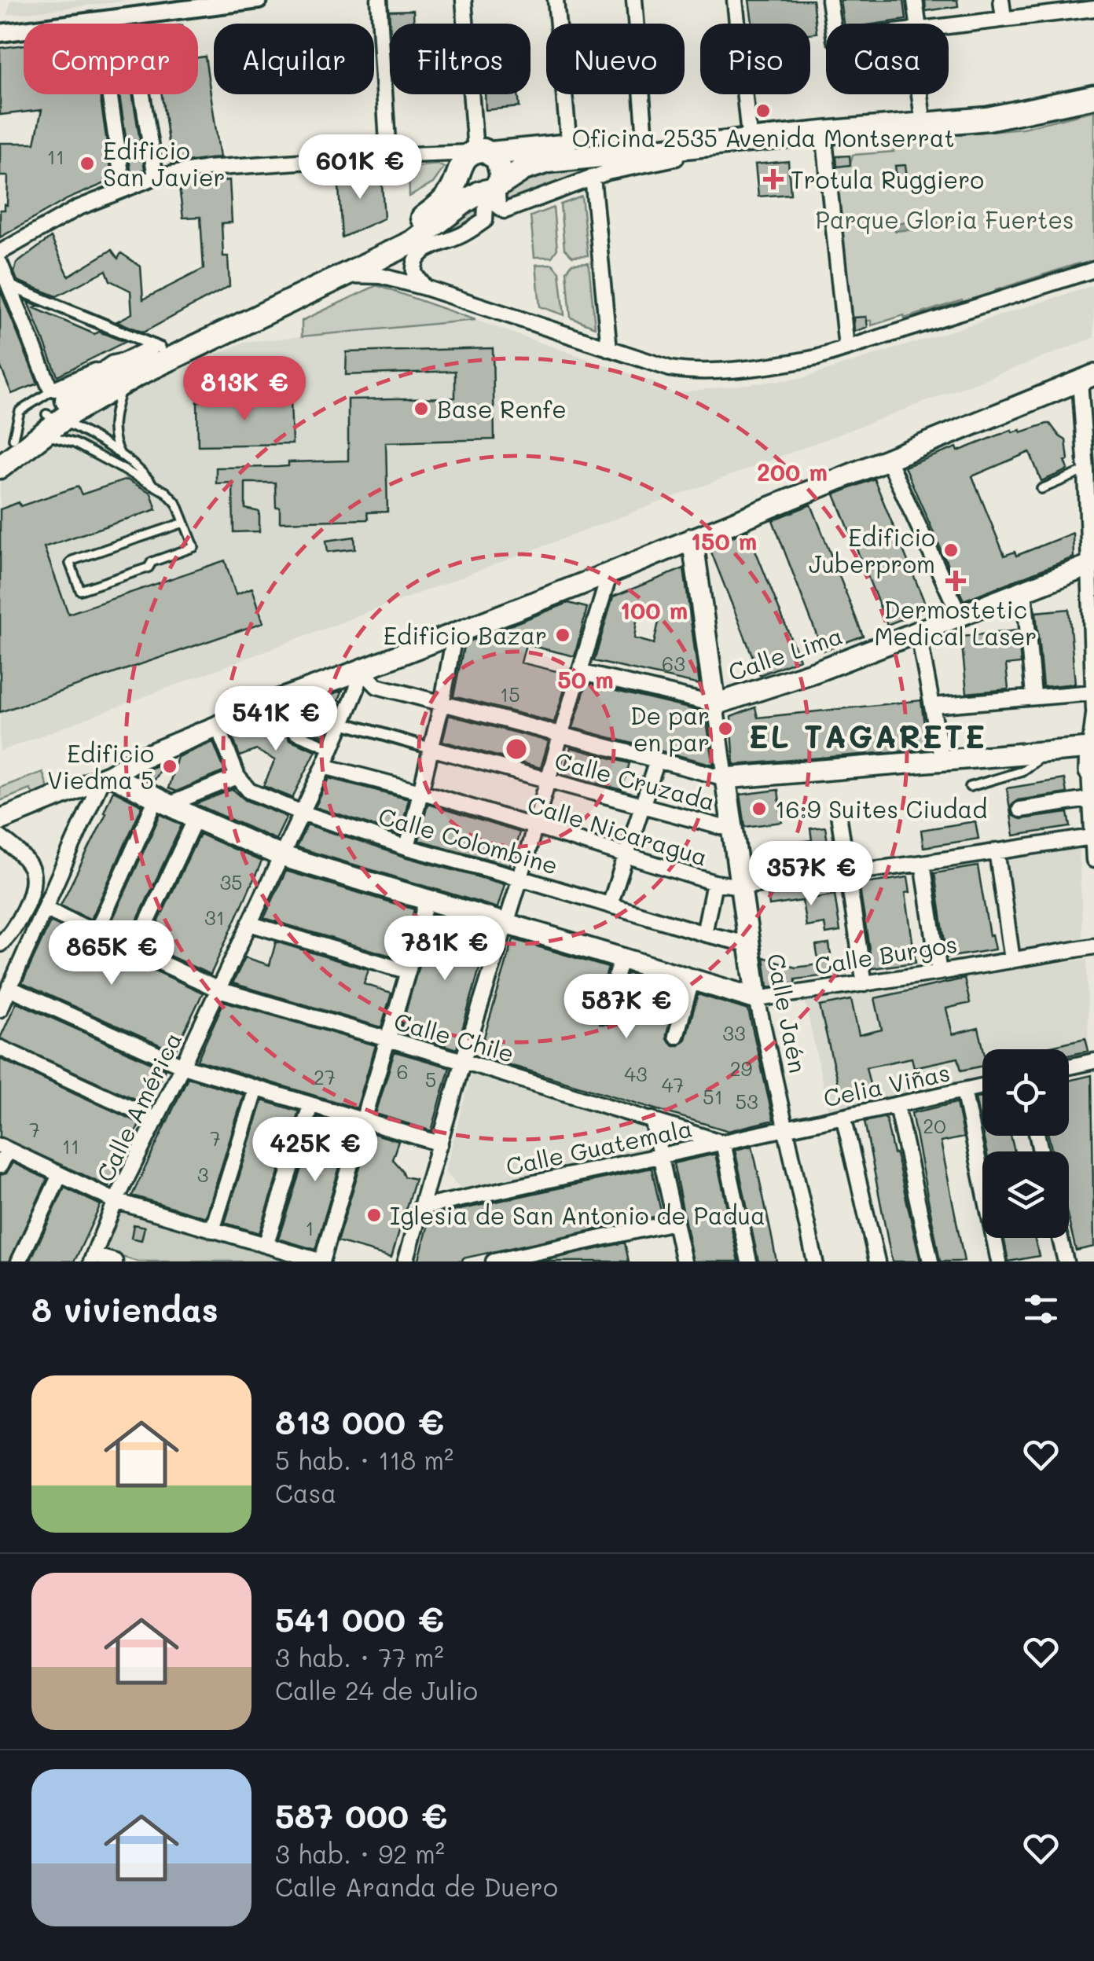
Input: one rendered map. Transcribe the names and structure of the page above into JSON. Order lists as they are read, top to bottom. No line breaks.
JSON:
{"streets":{"main road":["Calle Lima","Calle Burgos","Calle Jaén"],"street":["Calle Cruzada","Calle Nicaragua","Calle Colombine","Calle Chile","Celia Viñas","Calle América","Calle Guatemala"]},"crossings":[["Calle Lima","Calle Jaén"],["Calle Cruzada","Calle Jaén"],["Calle Cruzada","Calle América"],["Calle Nicaragua","Calle Jaén"],["Calle Nicaragua","Calle América"],["Calle Colombine","Calle Jaén"],["Calle Colombine","Calle América"],["Calle Burgos","Calle Jaén"],["Calle Burgos","Calle América"],["Calle Jaén","Celia Viñas"],["Calle Jaén","Calle Guatemala"],["Calle Chile","Calle América"],["Calle Chile","Calle Guatemala"],["Celia Viñas","Calle Guatemala"]],"districts":["EL TAGARETE"],"parks":["Parque Gloria Fuertes"],"places":{"other":["Oficina 2535 Avenida Montserrat","Edificio San Javier","Base Renfe","Edificio Juberprom","Edificio Bazar","De par en par","Edificio Viedma 5","16:9 Suites Ciudad","Iglesia de San Antonio de Padua"],"health":["Trotula Ruggiero","Dermostetic Medical Laser"]},"house_numbers":["11","63","15","35","31","33","29","6","43","27","5","47","51","53","20","7","7","11","3","1"],"page":{"chip":["Comprar","Alquilar","Filtros","Nuevo","Piso","Casa"],"price":["601K €","813K €","541K €","357K €","781K €","865K €","587K €","425K €"],"heading":"8 viviendas","list":[{"name":"813 000 €","note":"5 hab. · 118 m² · Casa"},{"name":"541 000 €","note":"3 hab. · 77 m² · Calle 24 de Julio"},{"name":"587 000 €","note":"3 hab. · 92 m² · Calle Aranda de Duero"}]},"rings":["200 m","150 m","100 m","50 m"]}
